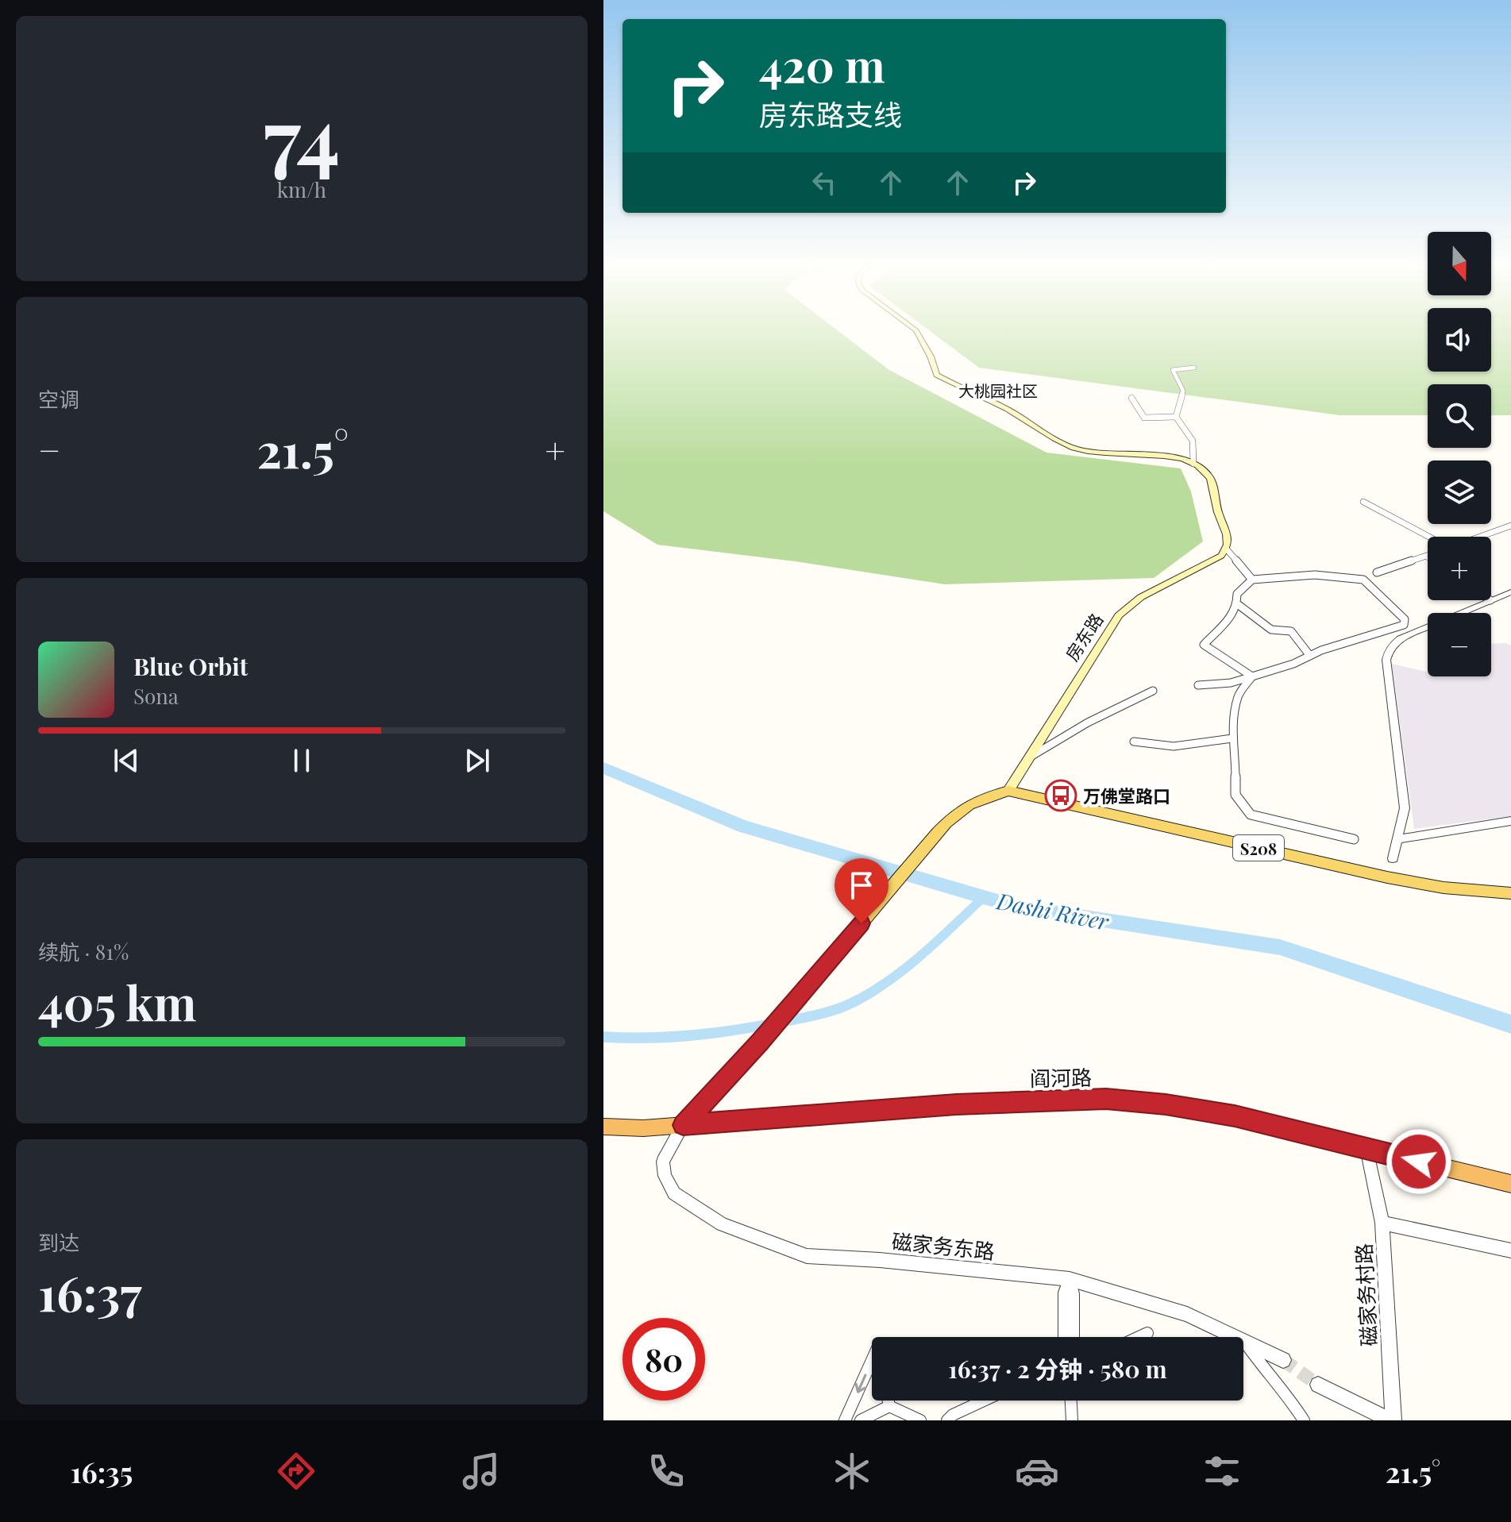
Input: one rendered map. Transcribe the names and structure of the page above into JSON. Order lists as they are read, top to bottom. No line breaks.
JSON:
{"streets":{"highway":["阎河路"],"main road":["房东路","S208"],"street":["磁家务东路","磁家务村路"]},"crossings":[["房东路","S208"],["阎河路","磁家务东路"]],"districts":["大桃园社区"],"water":["Dashi River"],"places":{"bus stop":["万佛堂路口"]},"north":"bottom","page":{"tile":[["74","km/h"],"空调",["续航 · 81%","405 km"],["到达","16:37"]],"turn":["420 m","房东路支线"],"map_buttons":["+","−"],"heat":["−","21.5°","+"],"song":["Blue Orbit","Sona"],"limit":"80","trip":"16:37 · 2 分钟 · 580 m","tabs":["16:35","21.5°"]}}
